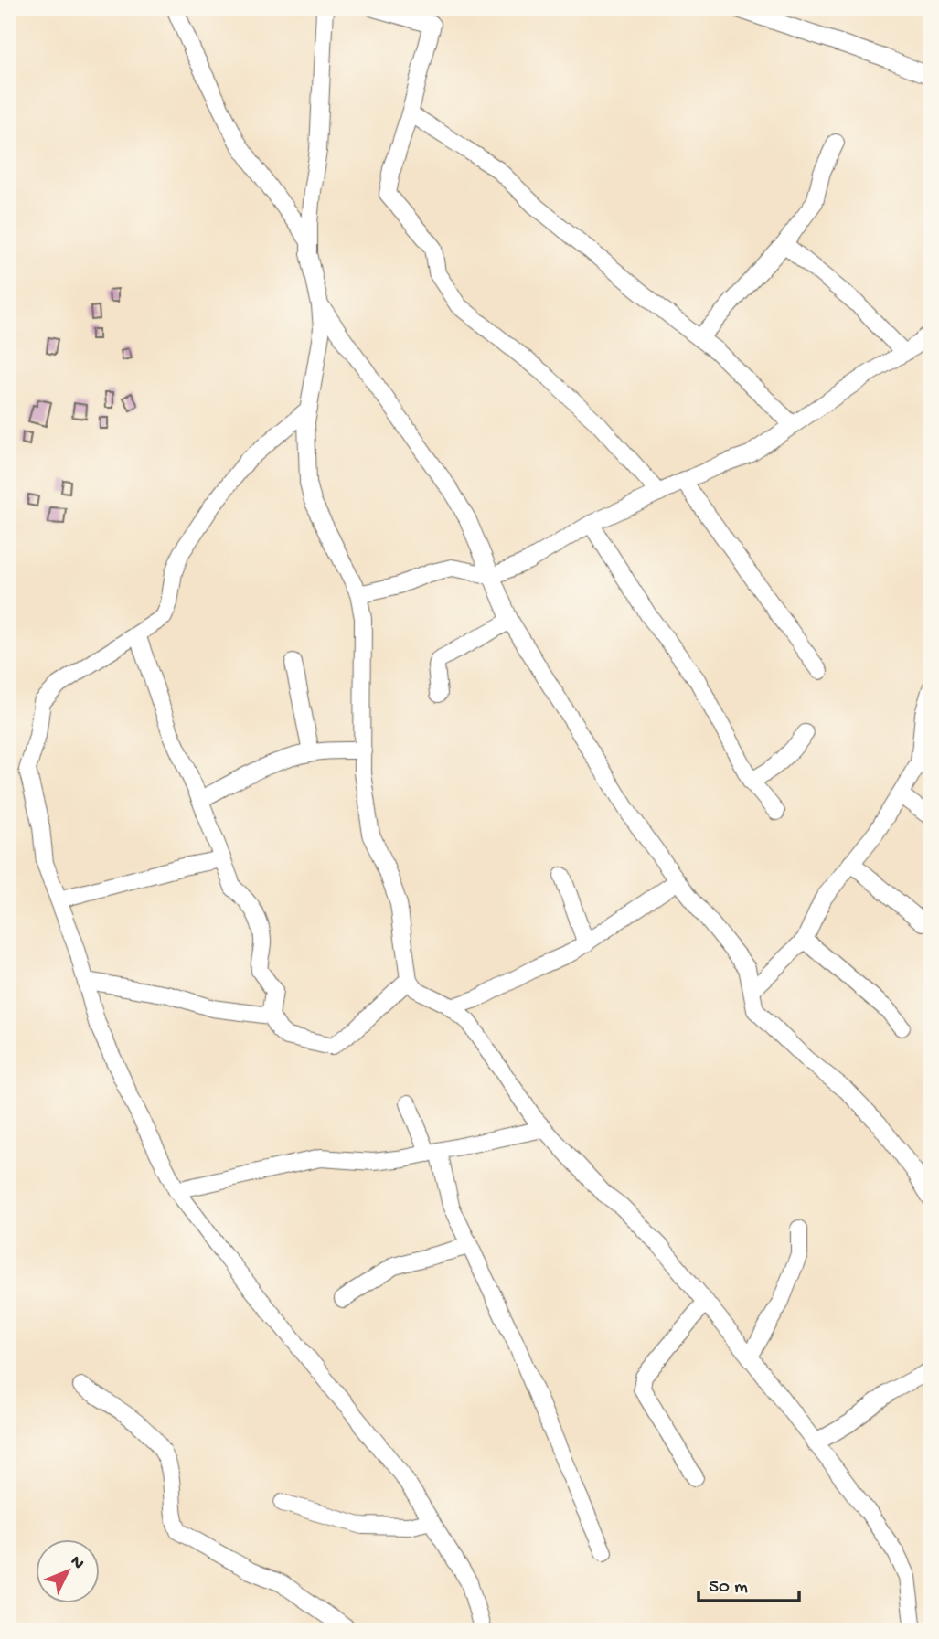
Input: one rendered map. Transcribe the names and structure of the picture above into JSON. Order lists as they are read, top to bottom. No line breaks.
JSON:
{"scale_bar":"50 m","north":"top right"}
